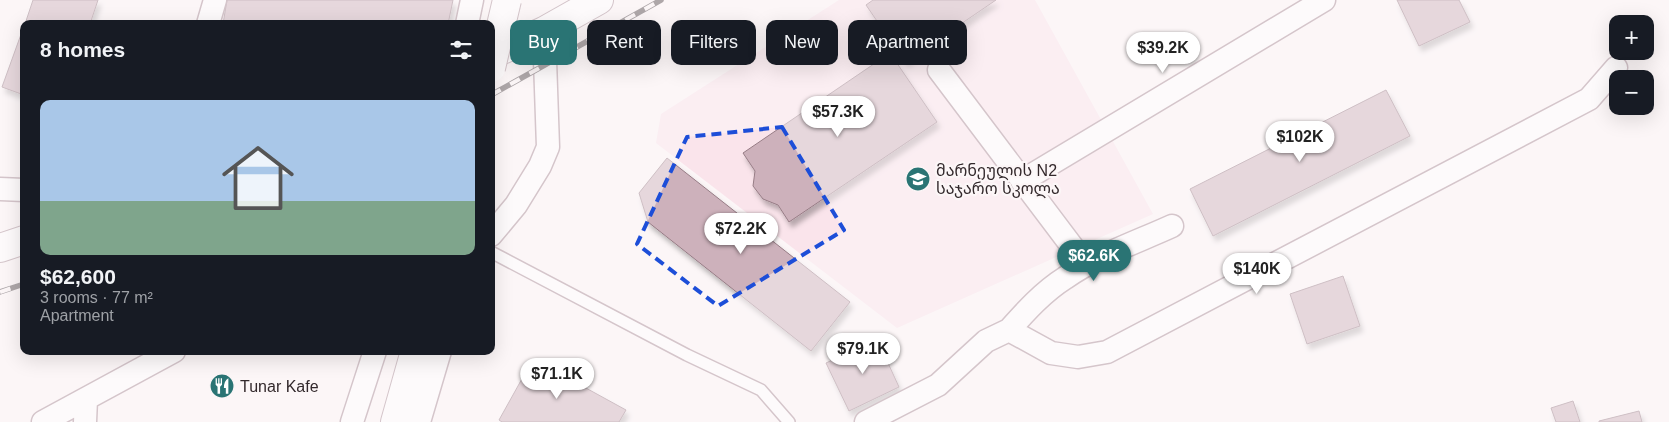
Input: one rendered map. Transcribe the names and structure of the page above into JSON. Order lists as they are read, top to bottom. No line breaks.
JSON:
{"places":{"school or university":["მარნეულის N2 საჯარო სკოლა"],"restaurant":["Tunar Kafe"]},"page":{"map_buttons":["+","−"],"chip":["Buy","Rent","Filters","New","Apartment"],"heading":"8 homes","price":["$39.2K","$57.3K","$102K","$72.2K","$62.6K","$140K","$79.1K","$71.1K"],"list":[{"name":"$62,600","note":"3 rooms · 77 m² · Apartment"}]}}
